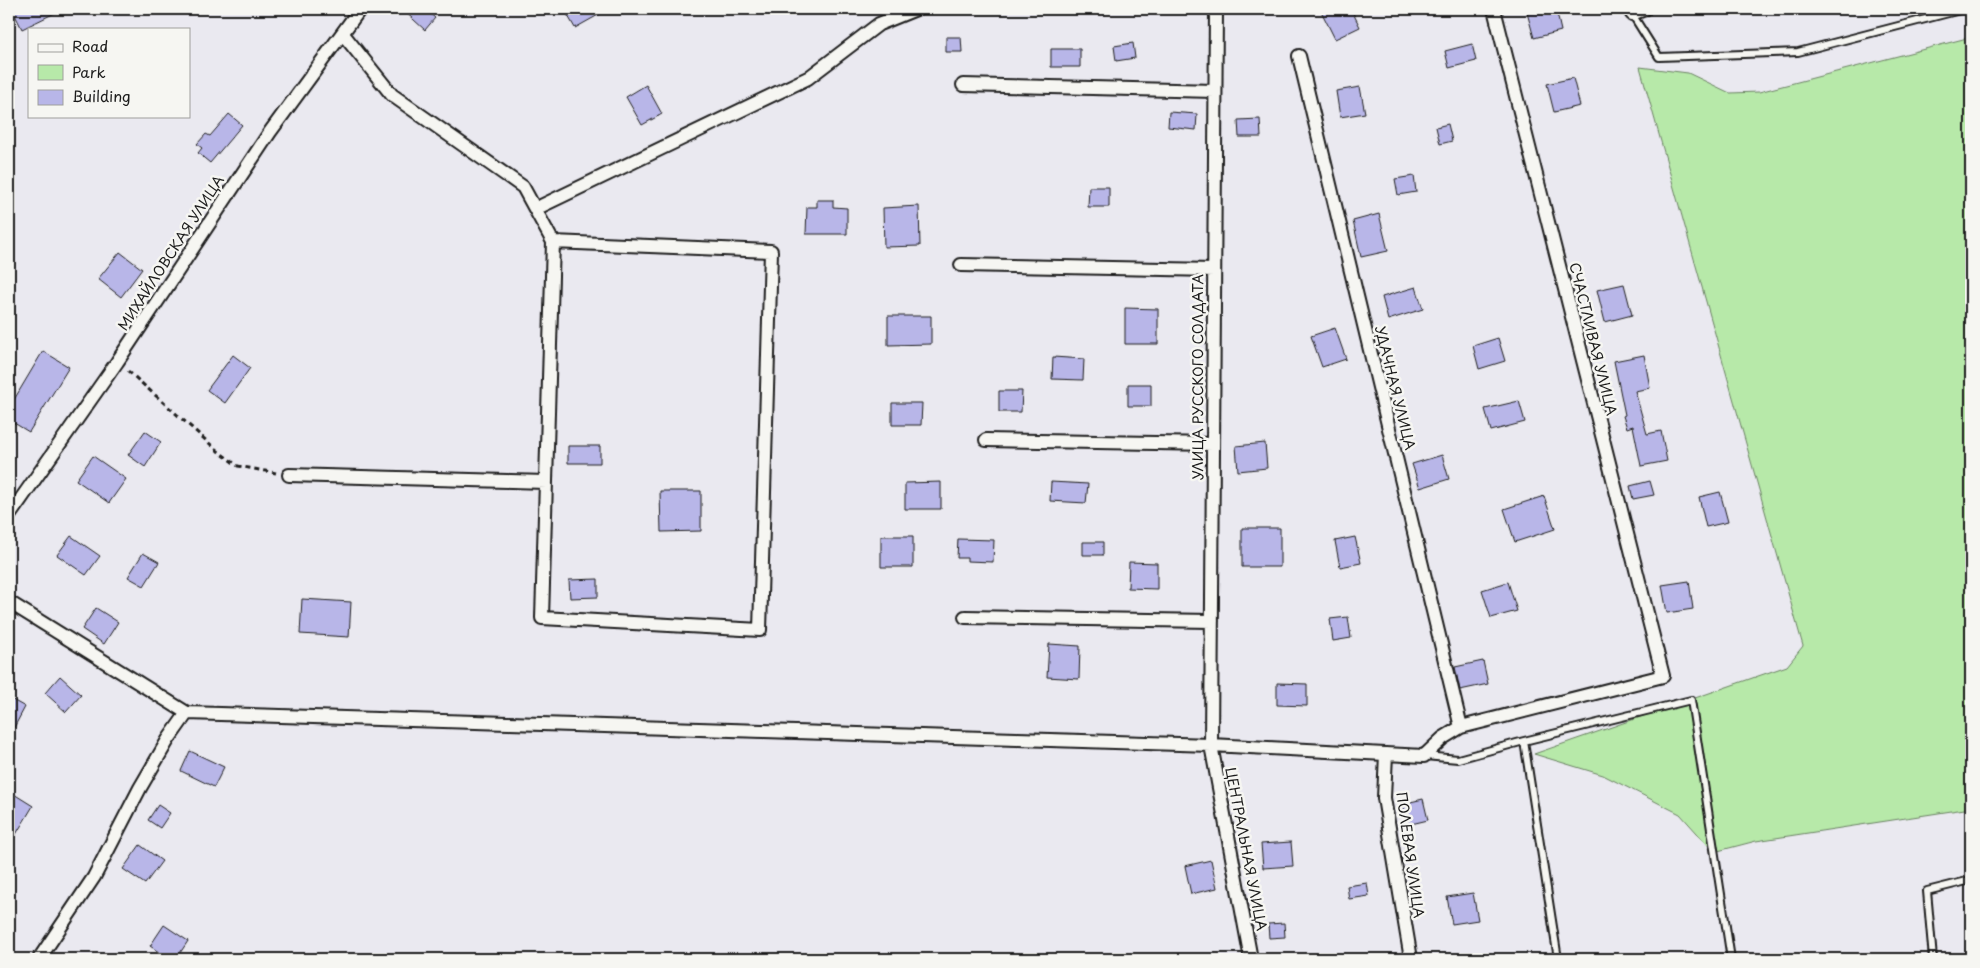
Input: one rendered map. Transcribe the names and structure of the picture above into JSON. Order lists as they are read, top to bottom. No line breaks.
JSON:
{"streets":{"street":["МИХАЙЛОВСКАЯ УЛИЦА","СЧАСТЛИВАЯ УЛИЦА","УЛИЦА РУССКОГО СОЛДАТА","УДАЧНАЯ УЛИЦА","ЦЕНТРАЛЬНАЯ УЛИЦА","ПОЛЕВАЯ УЛИЦА"]},"crossings":[["СЧАСТЛИВАЯ УЛИЦА","УДАЧНАЯ УЛИЦА"],["УЛИЦА РУССКОГО СОЛДАТА","ЦЕНТРАЛЬНАЯ УЛИЦА"]],"legend":["Road","Park","Building"]}
